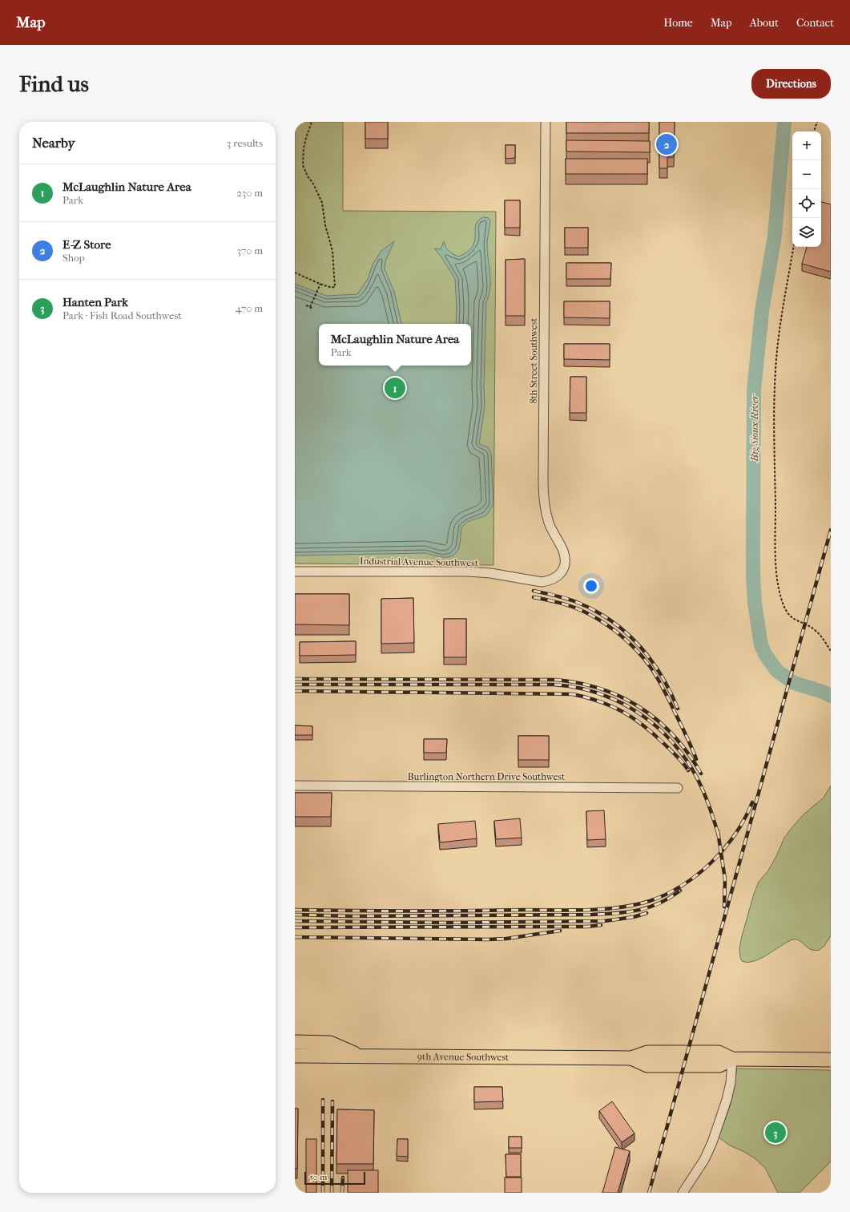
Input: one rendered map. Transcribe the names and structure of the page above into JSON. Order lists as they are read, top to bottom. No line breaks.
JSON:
{"streets":{"main road":["9th Avenue Southwest"],"street":["8th Street Southwest","Industrial Avenue Southwest","Burlington Northern Drive Southwest"]},"crossings":[["8th Street Southwest","Industrial Avenue Southwest"]],"water":["Big Sioux River"],"scale_bar":"50 m","page":{"header":"Map","nav":["Home","Map","About","Contact"],"buttons":"Directions","title":"Find us","heading":["Nearby","3 results"],"map_buttons":["+","−"],"pins":["2","1","3"],"list":[{"mark":"1","name":"McLaughlin Nature Area","note":"Park","value":"230 m"},{"mark":"2","name":"E-Z Store","note":"Shop","value":"370 m"},{"mark":"3","name":"Hanten Park","note":"Park · Fish Road Southwest","value":"470 m"}],"popup":["McLaughlin Nature Area","Park"],"scale":"50 m"}}
